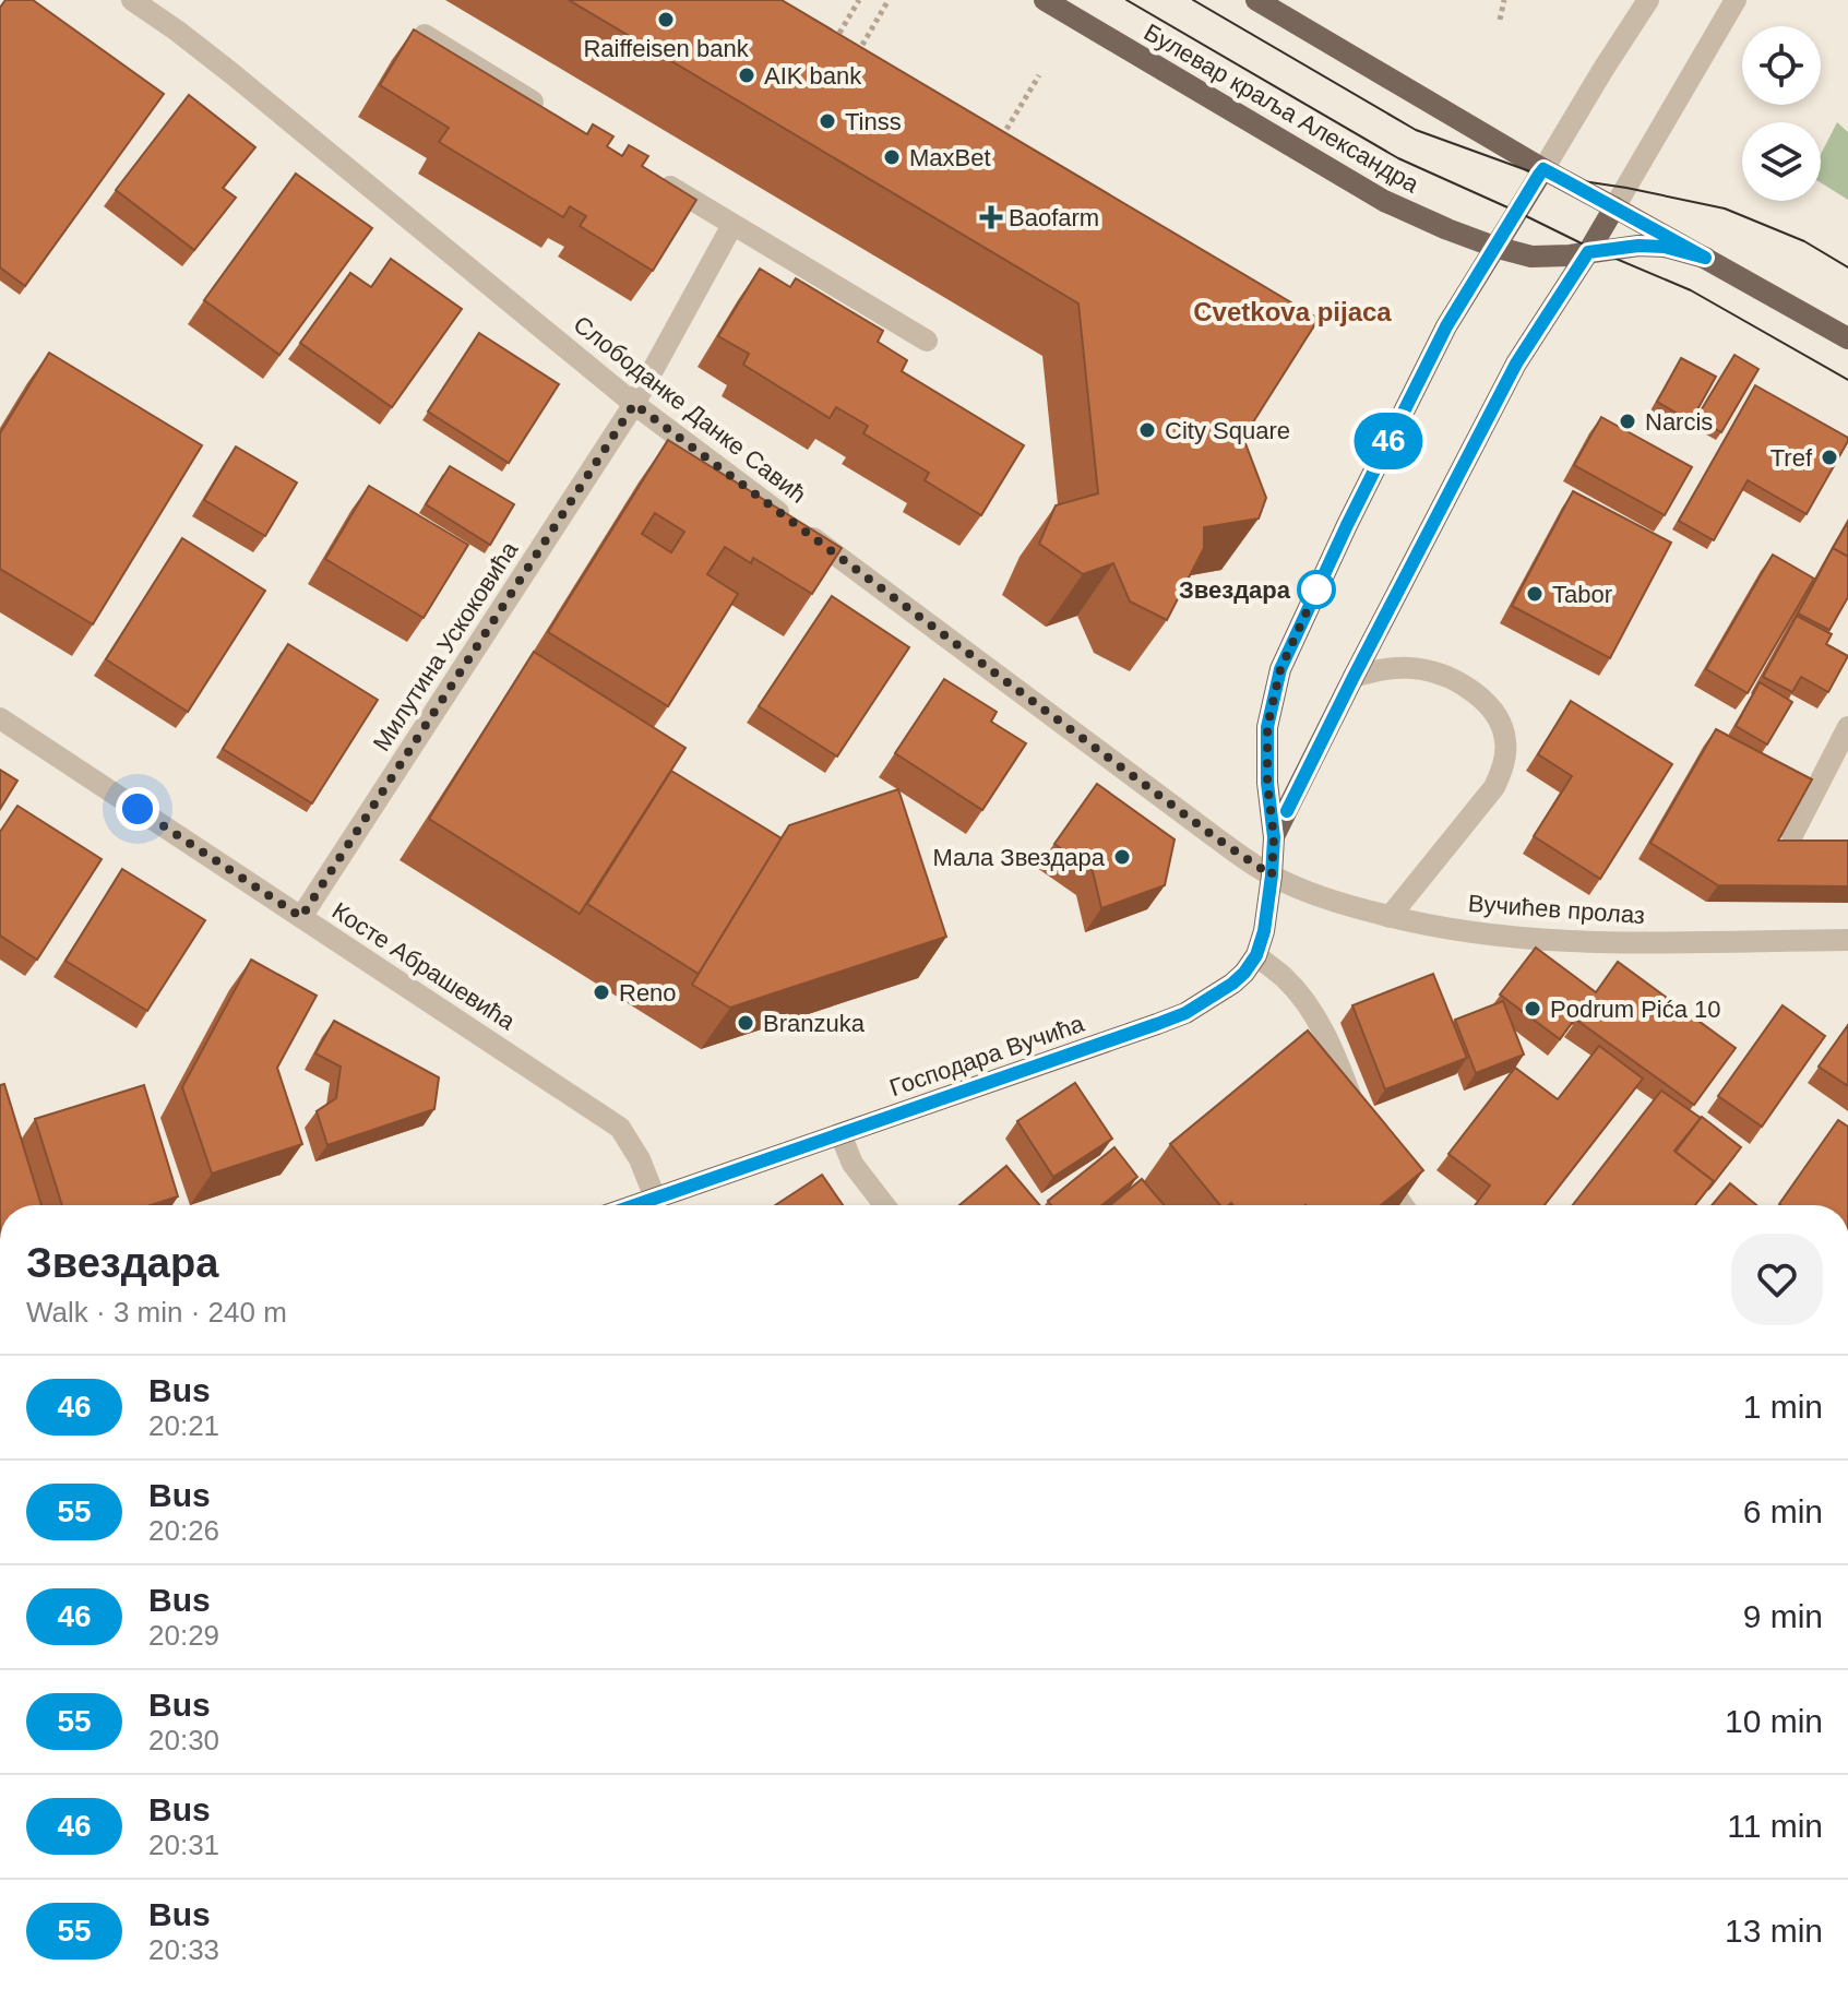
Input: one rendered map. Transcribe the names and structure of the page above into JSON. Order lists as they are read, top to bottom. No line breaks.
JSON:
{"streets":{"main road":["Булевар краља Александра","Господара Вучића"],"street":["Слободанке Данке Савић","Милутина Ускоковића","Вучићев пролаз","Косте Абрашевића"]},"crossings":[["Булевар краља Александра","Господара Вучића"],["Слободанке Данке Савић","Милутина Ускоковића"],["Слободанке Данке Савић","Вучићев пролаз"],["Слободанке Данке Савић","Господара Вучића"],["Милутина Ускоковића","Косте Абрашевића"],["Вучићев пролаз","Господара Вучића"],["Косте Абрашевића","Господара Вучића"]],"districts":["Cvetkova pijaca"],"places":{"other":["Raiffeisen bank","AIK bank","Tinss","MaxBet","Narcis","City Square","Tref","Звездара","Tabor","Мала Звездара","Reno","Podrum Pića 10","Branzuka"],"health":["Baofarm"]},"lines":["bus line 46"],"page":{"on_map":"46","heading":["Звездара","Walk · 3 min · 240 m"],"list":[{"mark":"46","name":"Bus","note":"20:21","value":"1 min"},{"mark":"55","name":"Bus","note":"20:26","value":"6 min"},{"mark":"46","name":"Bus","note":"20:29","value":"9 min"},{"mark":"55","name":"Bus","note":"20:30","value":"10 min"},{"mark":"46","name":"Bus","note":"20:31","value":"11 min"},{"mark":"55","name":"Bus","note":"20:33","value":"13 min"}]}}
